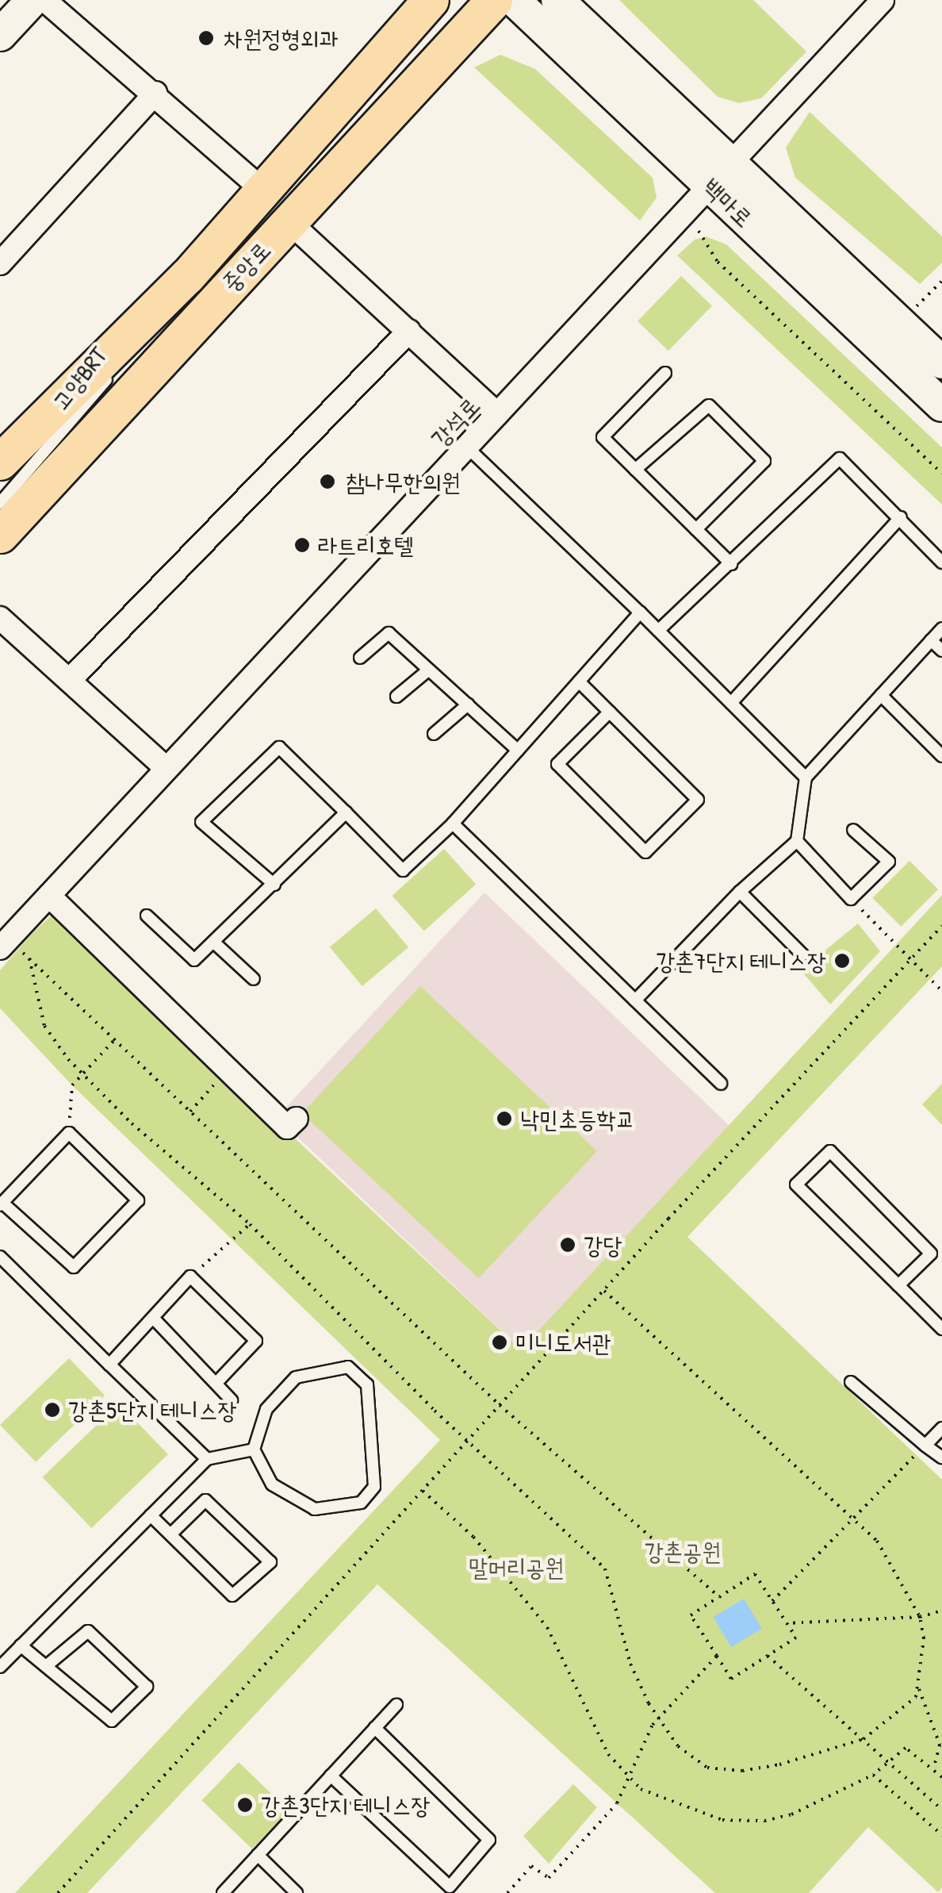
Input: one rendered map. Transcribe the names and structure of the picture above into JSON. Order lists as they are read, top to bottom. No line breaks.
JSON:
{"streets":{"main road":["백마로","중앙로"],"street":["강석로"],"lane":["고양BRT"]},"crossings":[["백마로","강석로"],["중앙로","고양BRT"]],"parks":["강촌공원","말머리공원"],"places":["차원정형외과","참나무한의원","라트리호텔","강촌7단지 테니스장","낙민초등학교","강당","미니도서관","강촌5단지 테니스장","강촌3단지 테니스장"]}
